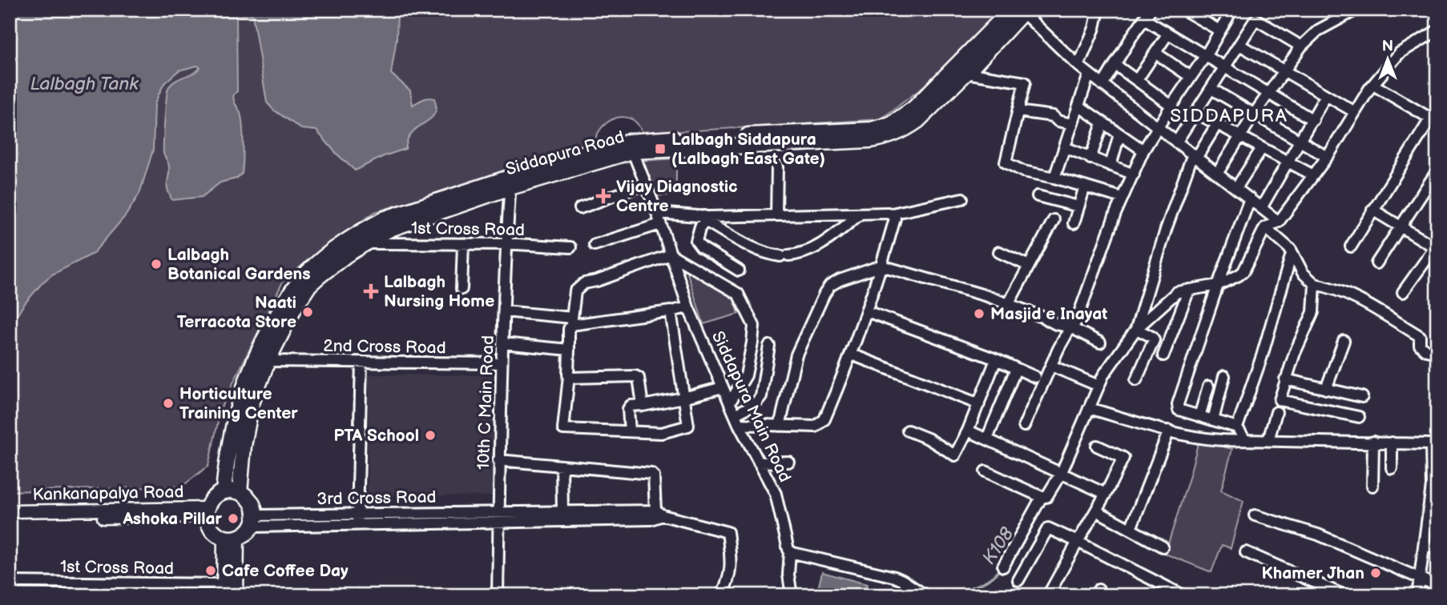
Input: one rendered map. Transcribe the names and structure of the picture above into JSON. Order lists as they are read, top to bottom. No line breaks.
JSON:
{"streets":{"main road":["Siddapura Road"],"street":["1st Cross Road","2nd Cross Road","10th C Main Road","Siddapura Main Road","Kankanapalya Road","3rd Cross Road"]},"crossings":[["Siddapura Road","1st Cross Road"],["Siddapura Road","2nd Cross Road"],["Siddapura Road","10th C Main Road"],["Siddapura Road","Siddapura Main Road"],["Siddapura Road","Kankanapalya Road"],["Siddapura Road","3rd Cross Road"],["1st Cross Road","10th C Main Road"],["2nd Cross Road","10th C Main Road"],["10th C Main Road","3rd Cross Road"],["Kankanapalya Road","3rd Cross Road"]],"districts":["SIDDAPURA"],"water":["Lalbagh Tank","K108"],"places":{"transit":["Lalbagh Siddapura (Lalbagh East Gate)"],"health":["Vijay Diagnostic Centre","Lalbagh Nursing Home"],"other":["Lalbagh Botanical Gardens","Naati Terracota Store","Masjid e Inayat","Horticulture Training Center","PTA School","Ashoka Pillar","Cafe Coffee Day","Khamer Jhan"]},"north":"top"}
